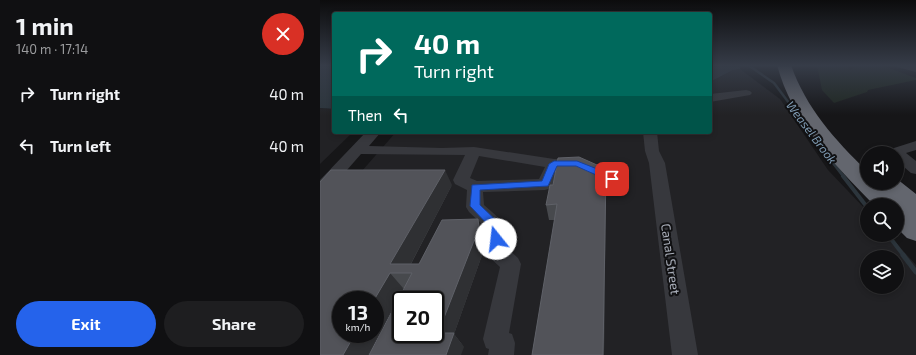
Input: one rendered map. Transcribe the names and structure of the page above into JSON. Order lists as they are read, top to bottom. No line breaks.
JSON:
{"streets":{"street":["Canal Street"]},"water":["Weasel Brook"],"page":{"heading":["1 min","140 m · 17:14"],"turn":["40 m","Turn right"],"list":[{"name":"Turn right","value":"40 m"},{"name":"Turn left","value":"40 m"}],"then":"Then","speed":"13 km/h","limit":"20","buttons":["Exit","Share"]}}
